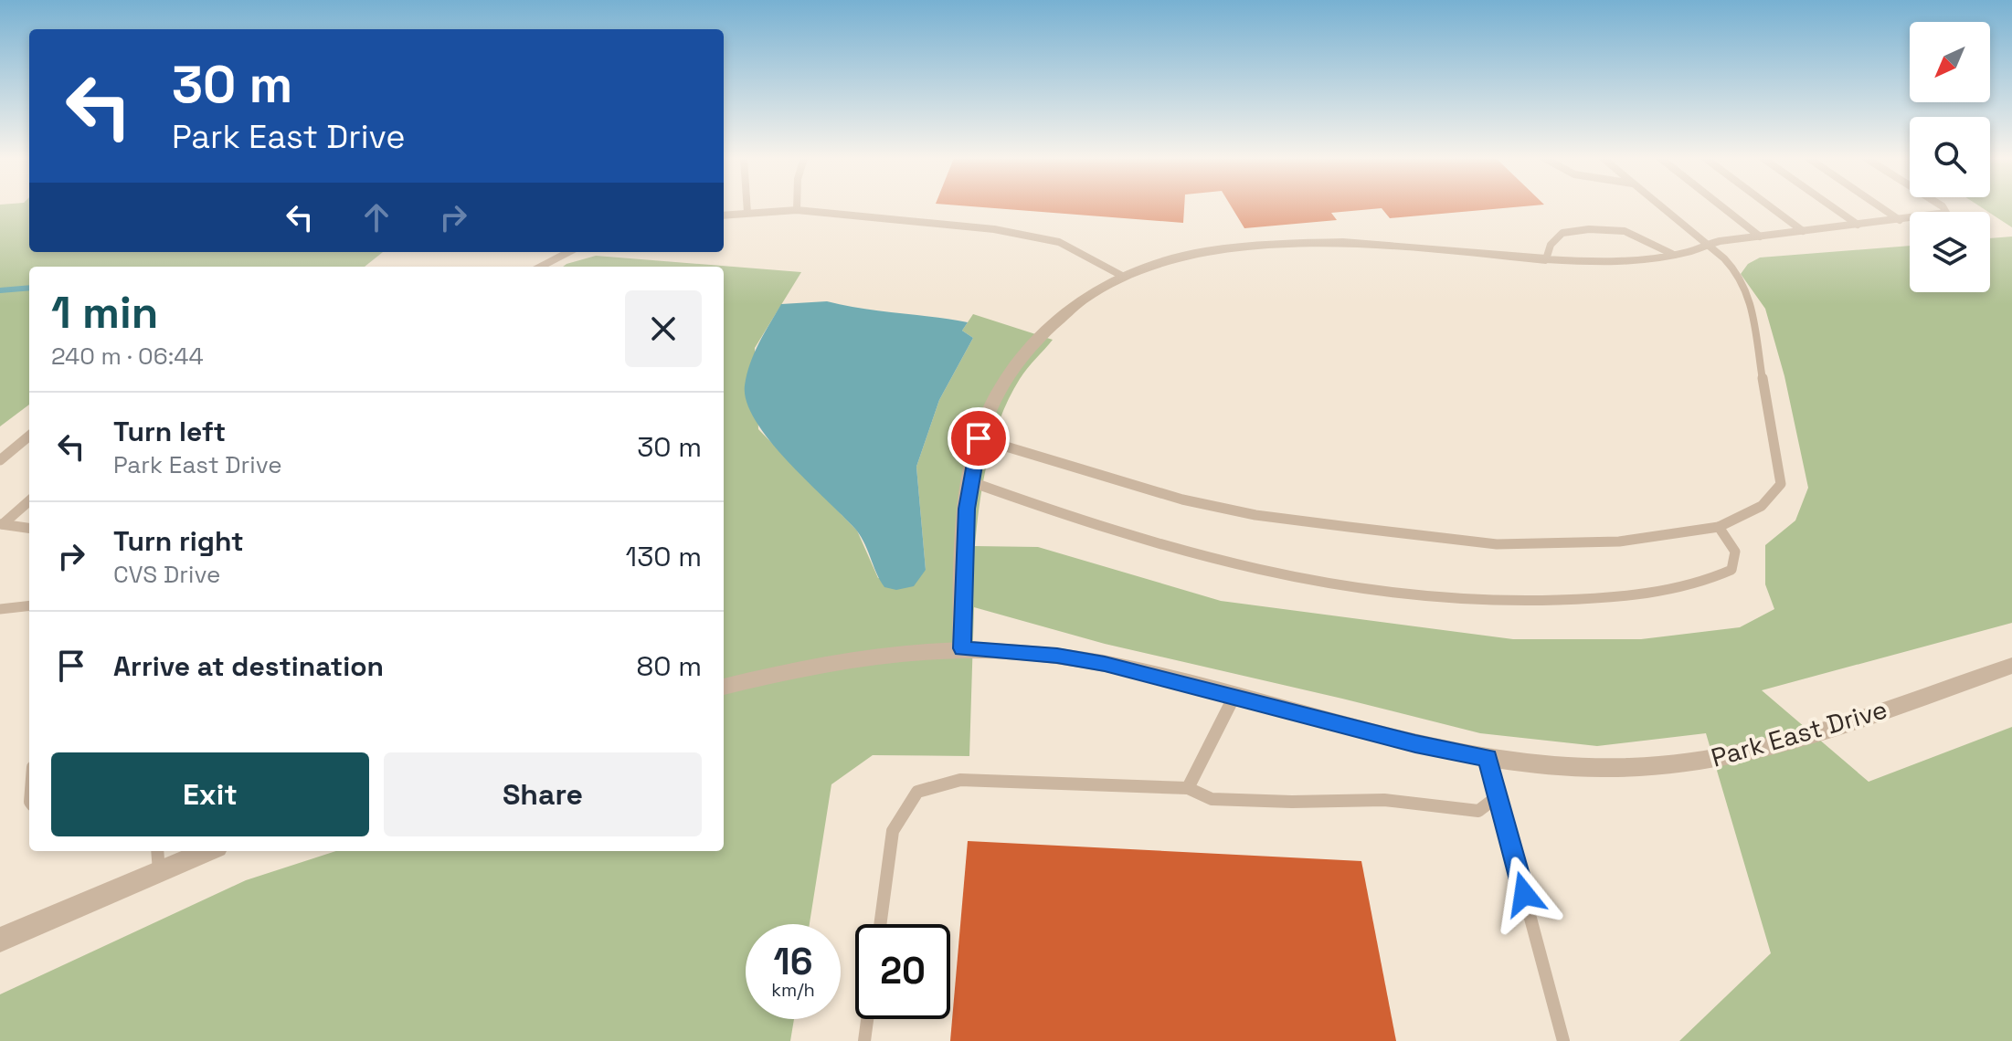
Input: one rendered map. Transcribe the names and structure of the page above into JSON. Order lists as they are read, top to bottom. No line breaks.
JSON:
{"streets":{"street":["Park East Drive"]},"north":"bottom left","page":{"turn":["30 m","Park East Drive"],"heading":["1 min","240 m · 06:44"],"list":[{"name":"Turn left","note":"Park East Drive","value":"30 m"},{"name":"Turn right","note":"CVS Drive","value":"130 m"},{"name":"Arrive at destination","value":"80 m"}],"buttons":["Exit","Share"],"speed":"16 km/h","limit":"20"}}
